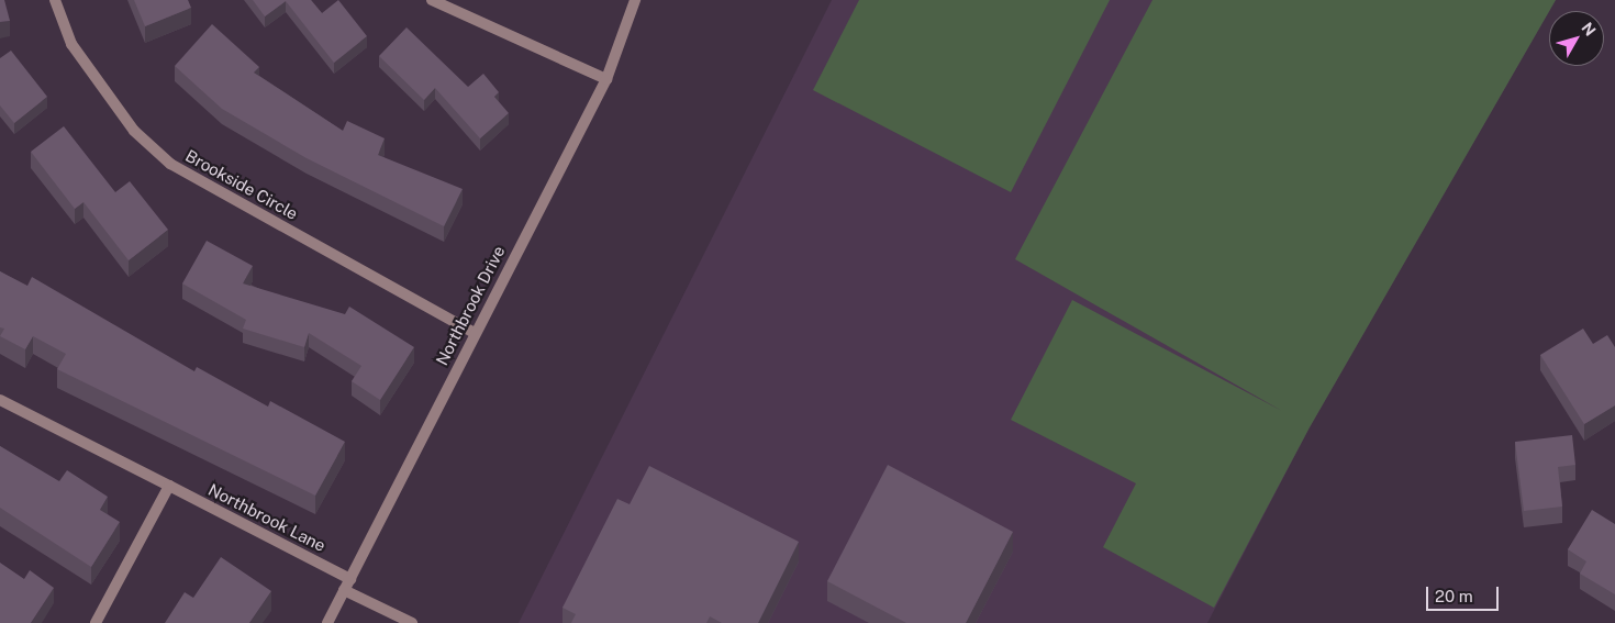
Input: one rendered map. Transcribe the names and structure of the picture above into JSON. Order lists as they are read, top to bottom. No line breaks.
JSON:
{"streets":{"street":["Brookside Circle","Northbrook Drive","Northbrook Lane"]},"crossings":[["Brookside Circle","Northbrook Drive"],["Northbrook Drive","Northbrook Lane"]],"scale_bar":"20 m","north":"top right"}
